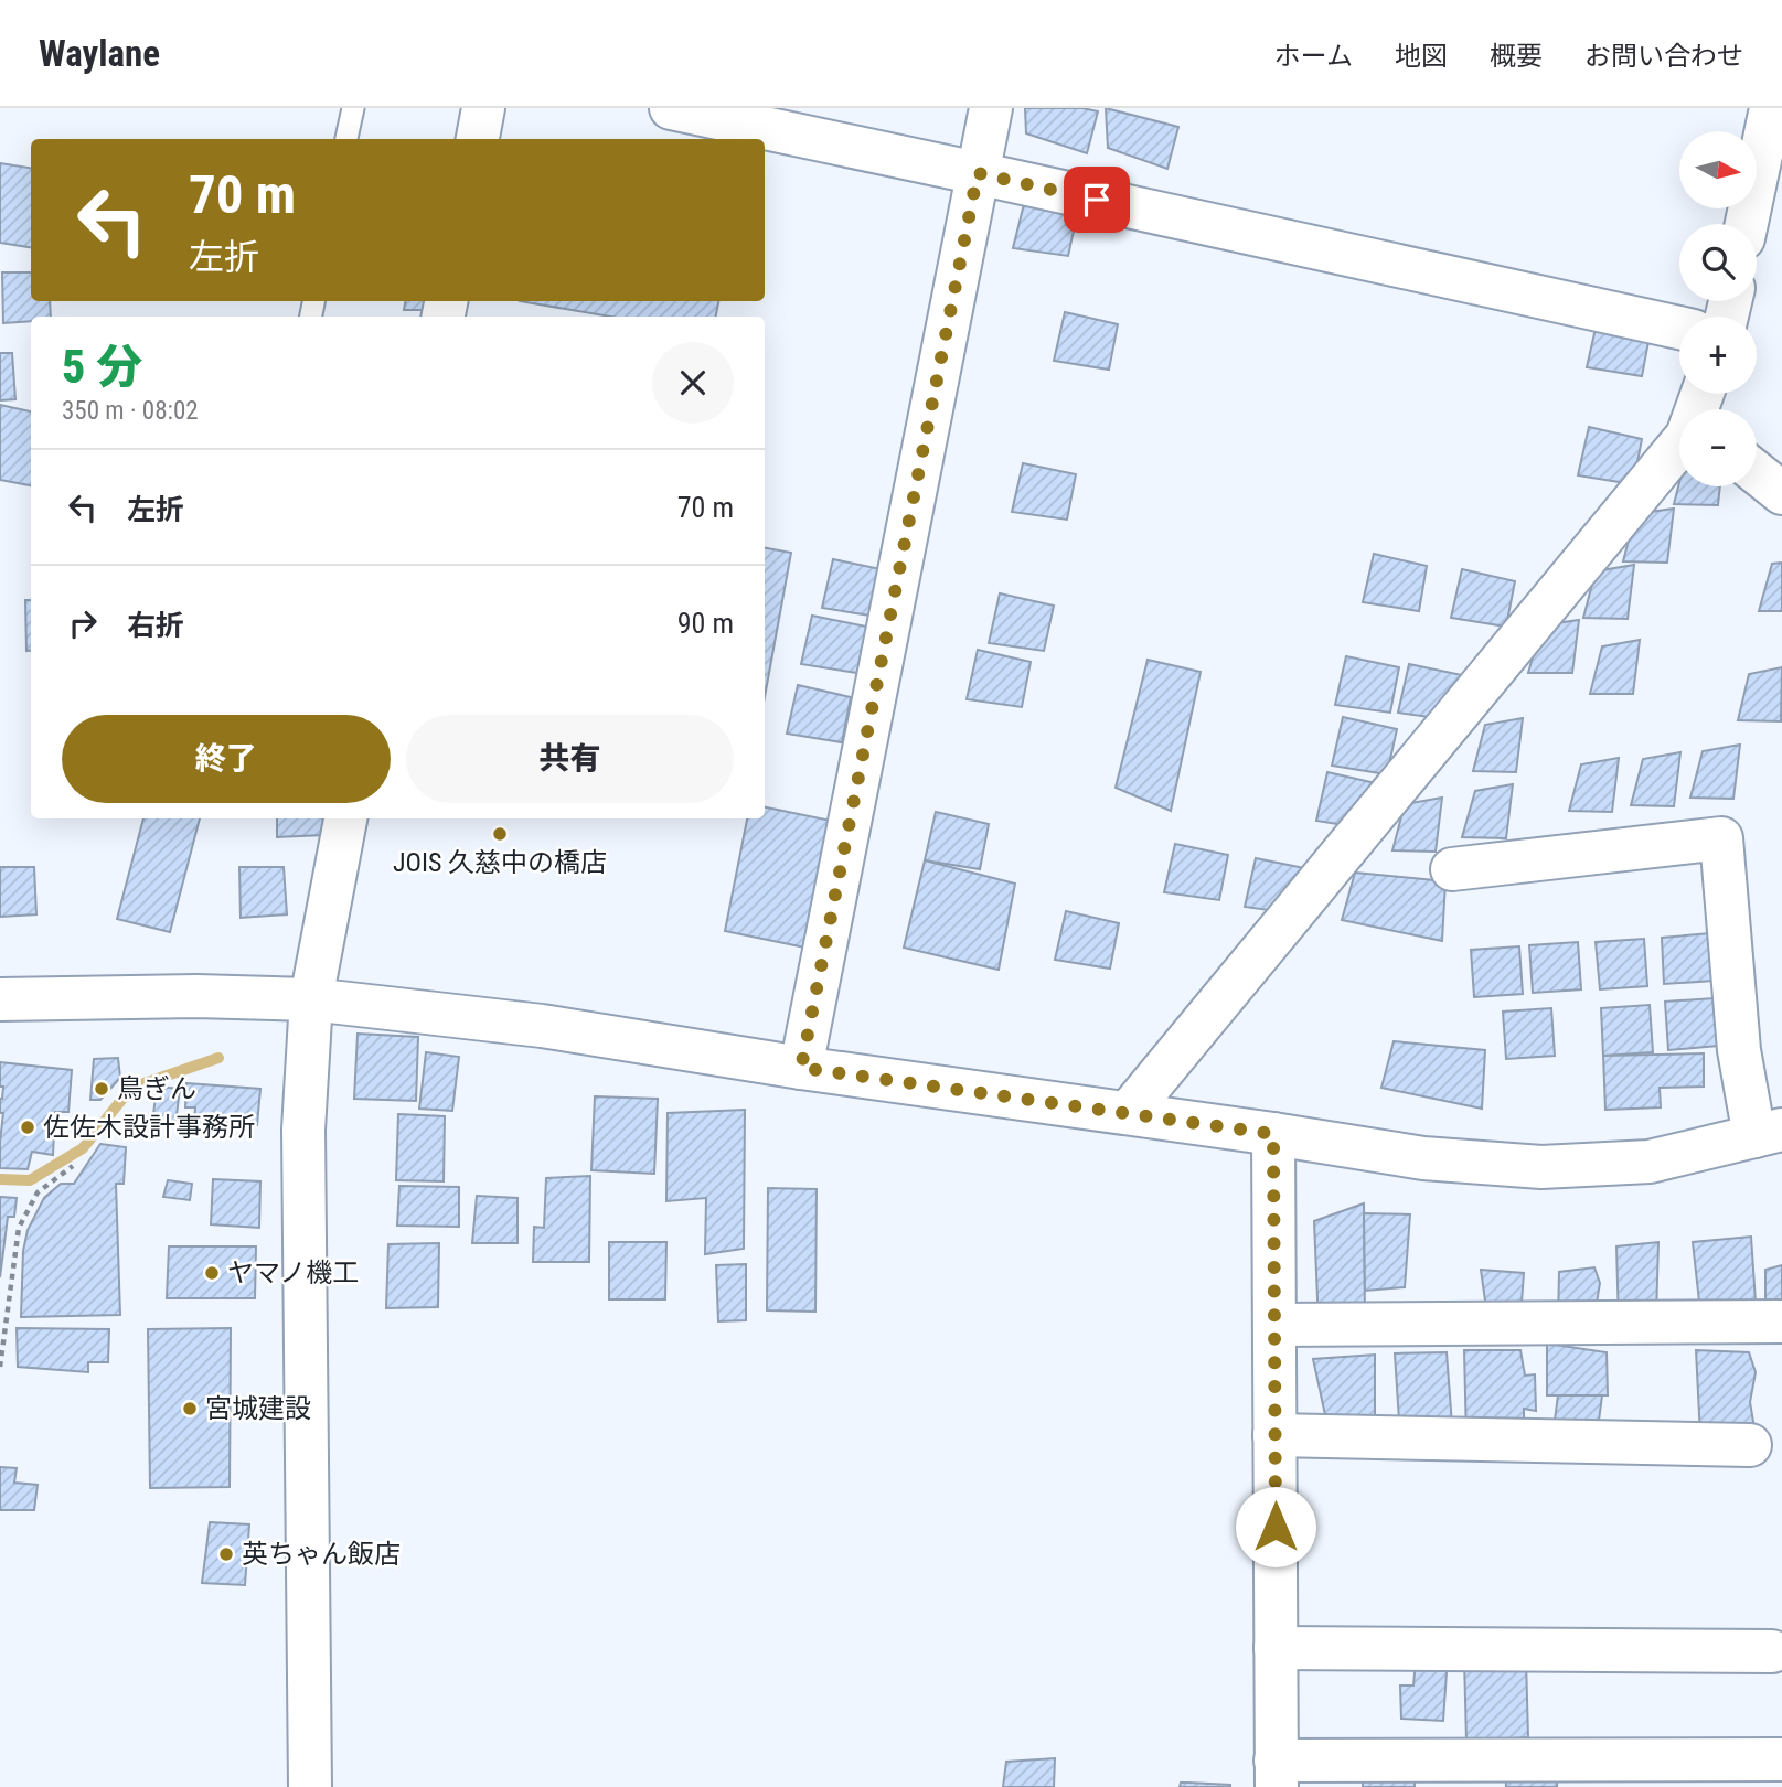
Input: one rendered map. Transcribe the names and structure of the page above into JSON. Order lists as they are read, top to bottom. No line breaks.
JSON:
{"places":["JOIS 久慈中の橋店","鳥ぎん","佐佐木設計事務所","ヤマノ機工","宮城建設","英ちゃん飯店"],"north":"right","page":{"header":"Waylane","nav":["ホーム","地図","概要","お問い合わせ"],"map_buttons":["+","−"],"turn":["70 m","左折"],"heading":["5 分","350 m · 08:02"],"list":[{"name":"左折","value":"70 m"},{"name":"右折","value":"90 m"}],"buttons":["終了","共有"]}}
